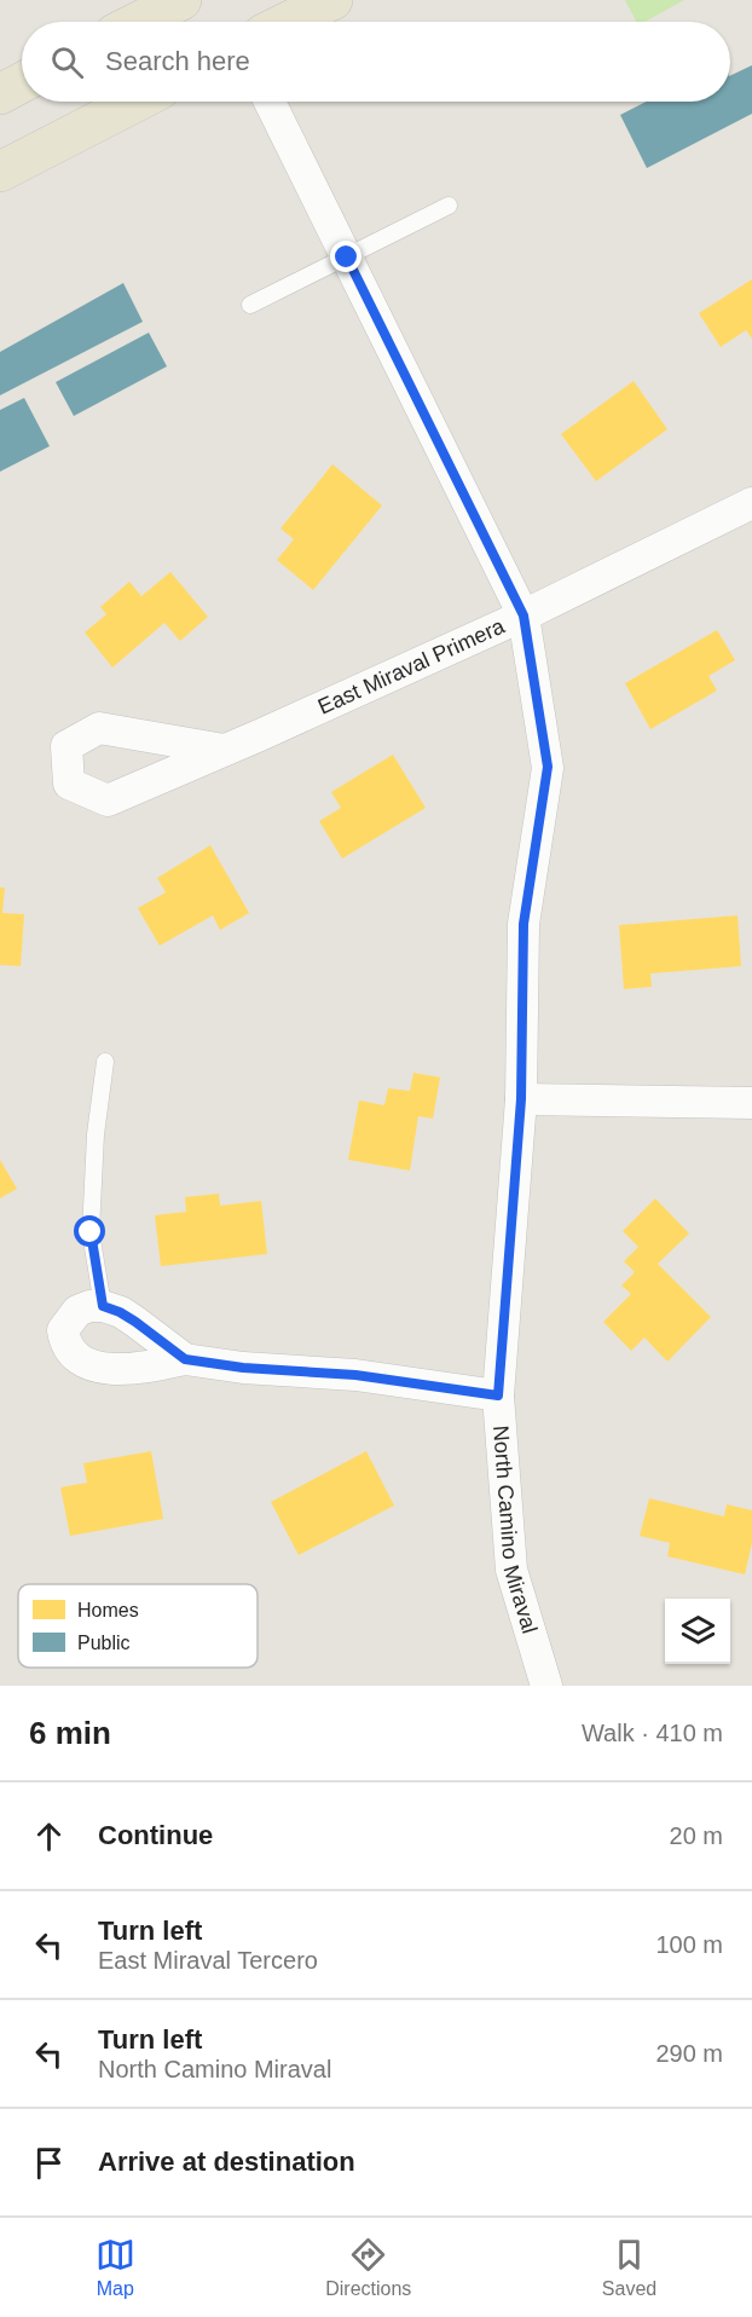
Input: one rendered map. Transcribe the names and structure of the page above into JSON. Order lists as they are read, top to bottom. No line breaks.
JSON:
{"streets":{"street":["East Miraval Primera","North Camino Miraval"]},"crossings":[["East Miraval Primera","North Camino Miraval"]],"legend":["Homes","Public"],"page":{"search":"Search here","heading":["6 min","Walk · 410 m"],"list":[["Continue","20 m"],["Turn left","East Miraval Tercero","100 m"],["Turn left","North Camino Miraval","290 m"],"Arrive at destination"],"nav":["Map","Directions","Saved"]}}
